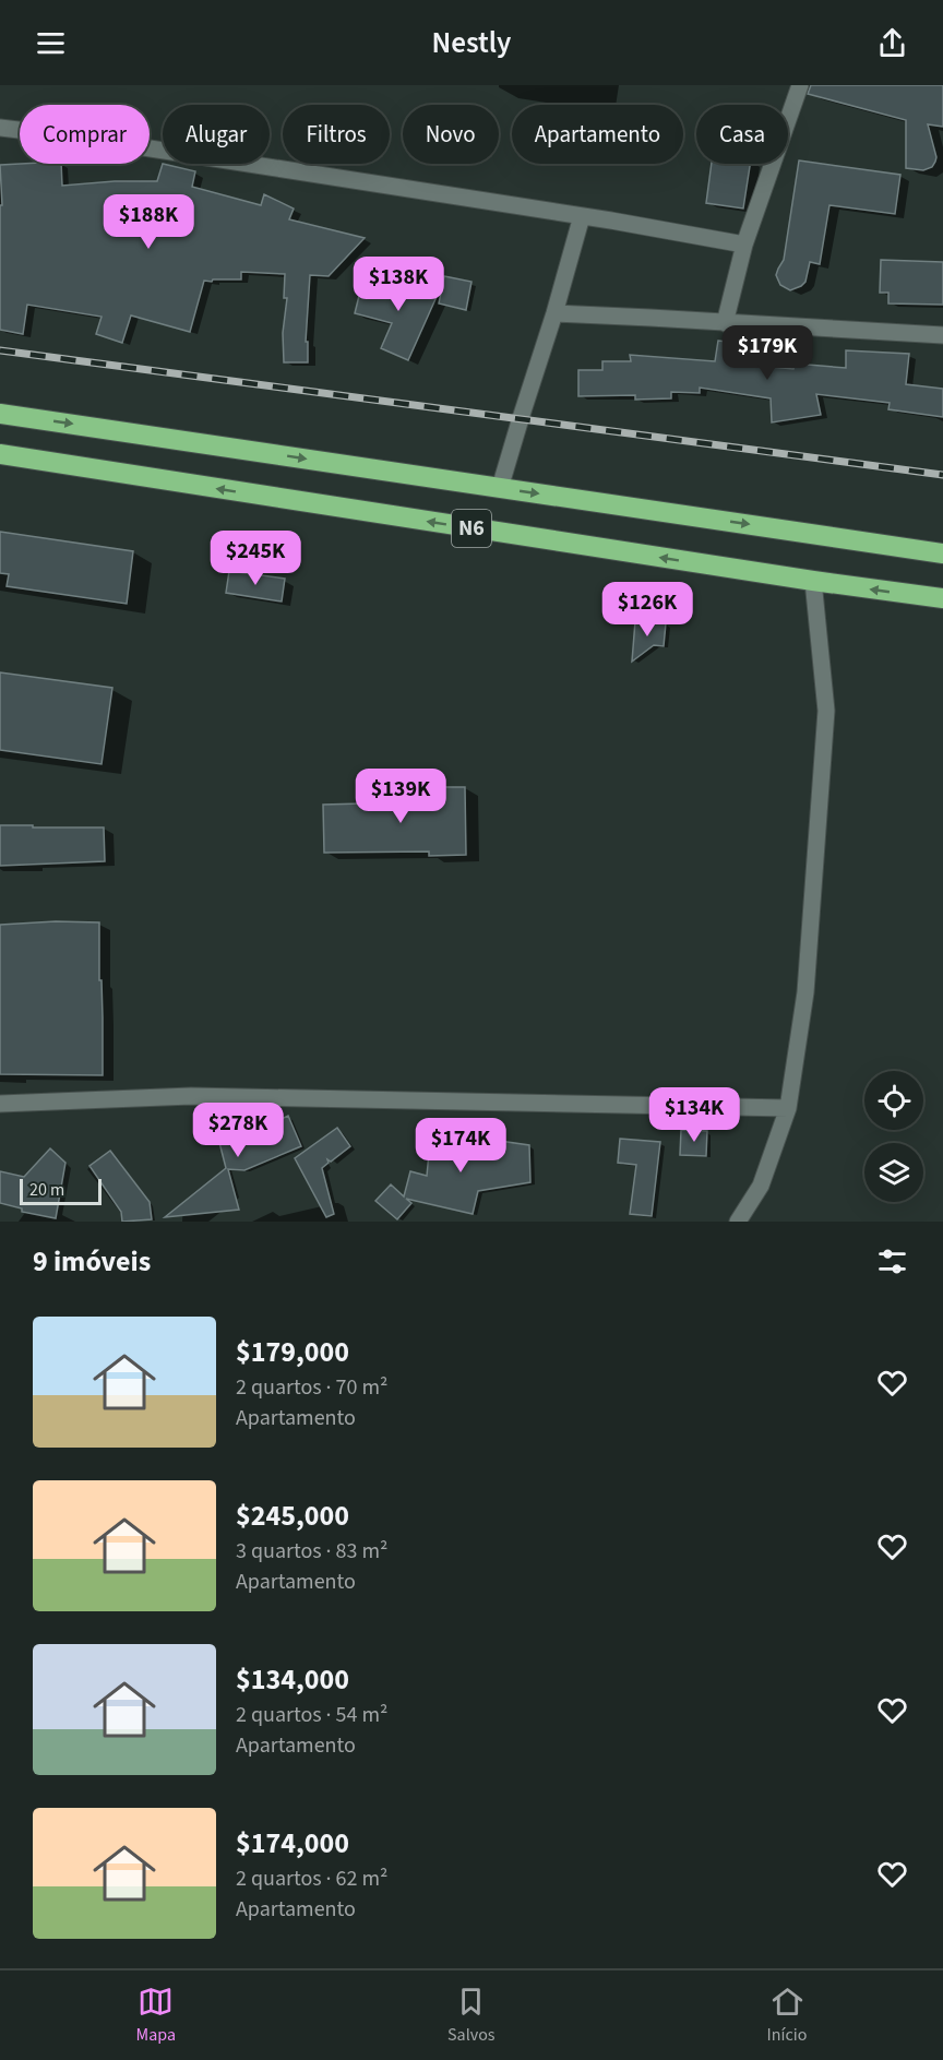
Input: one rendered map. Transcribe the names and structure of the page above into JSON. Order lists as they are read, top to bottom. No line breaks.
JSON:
{"streets":{"highway":["N6"]},"scale_bar":"20 m","page":{"header":"Nestly","chip":["Comprar","Alugar","Filtros","Novo","Apartamento","Casa"],"price":["$188K","$138K","$179K","$245K","$126K","$139K","$134K","$278K","$174K"],"scale":"20 m","heading":"9 imóveis","list":[{"name":"$179,000","note":"2 quartos · 70 m² · Apartamento"},{"name":"$245,000","note":"3 quartos · 83 m² · Apartamento"},{"name":"$134,000","note":"2 quartos · 54 m² · Apartamento"},{"name":"$174,000","note":"2 quartos · 62 m² · Apartamento"}],"tabs":["Mapa","Salvos","Início"]}}
